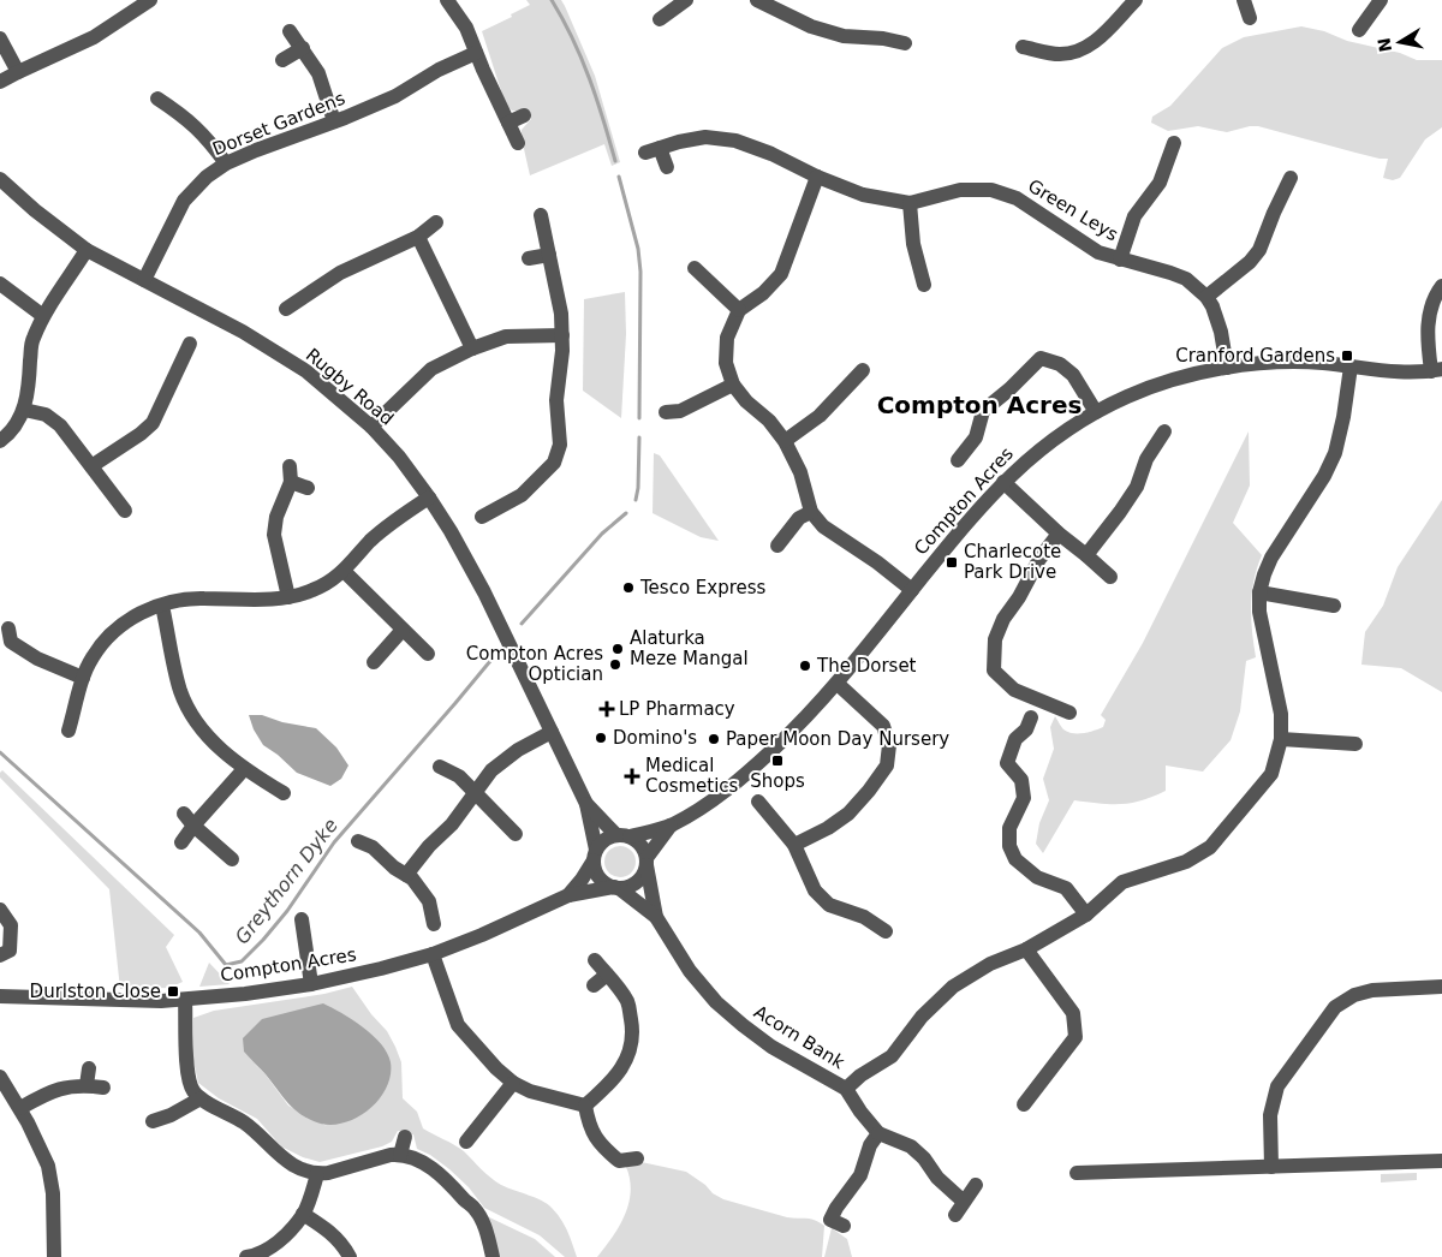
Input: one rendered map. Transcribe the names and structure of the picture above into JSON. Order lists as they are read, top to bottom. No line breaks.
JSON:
{"streets":{"street":["Dorset Gardens","Green Leys","Rugby Road","Compton Acres","Acorn Bank"]},"crossings":[["Dorset Gardens","Rugby Road"],["Green Leys","Compton Acres"],["Rugby Road","Compton Acres"],["Rugby Road","Acorn Bank"],["Compton Acres","Acorn Bank"]],"districts":["Compton Acres"],"water":["Greythorn Dyke"],"places":{"transit":["Cranford Gardens","Charlecote Park Drive","Shops","Durlston Close"],"other":["Tesco Express","Alaturka Meze Mangal","Compton Acres Optician","The Dorset","Domino's","Paper Moon Day Nursery"],"health":["LP Pharmacy","Medical Cosmetics"]},"north":"left"}
